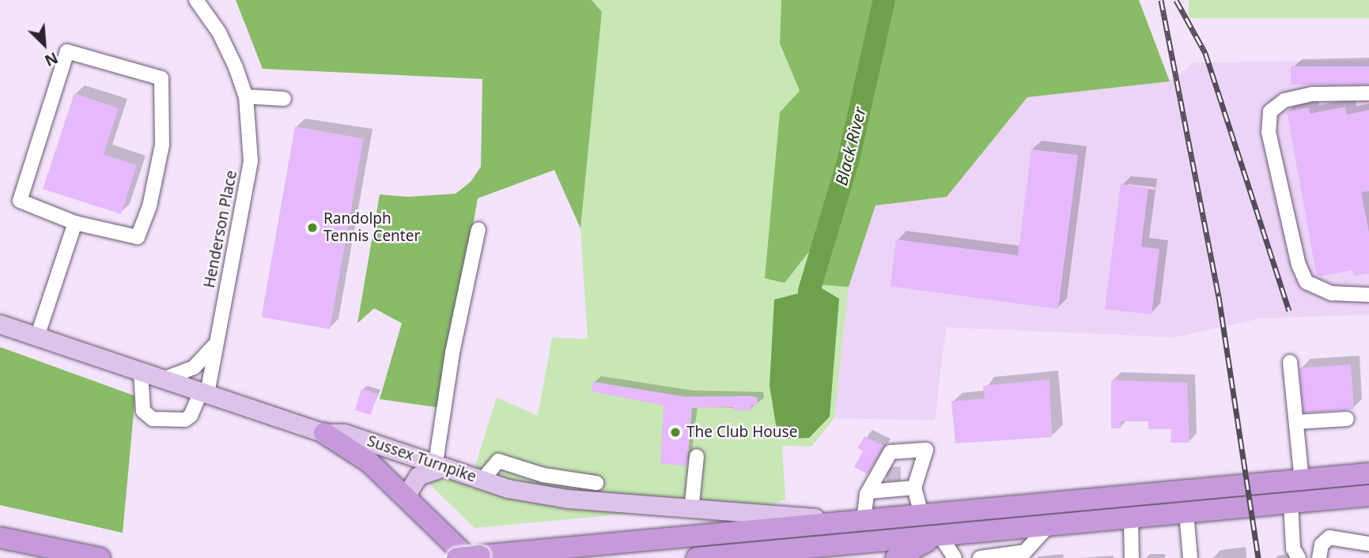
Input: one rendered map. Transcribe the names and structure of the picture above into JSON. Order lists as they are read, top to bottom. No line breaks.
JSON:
{"streets":{"main road":["Sussex Turnpike"],"street":["Henderson Place"]},"crossings":[["Henderson Place","Sussex Turnpike"]],"water":["Black River"],"places":["Randolph Tennis Center","The Club House"],"north":"bottom right"}
